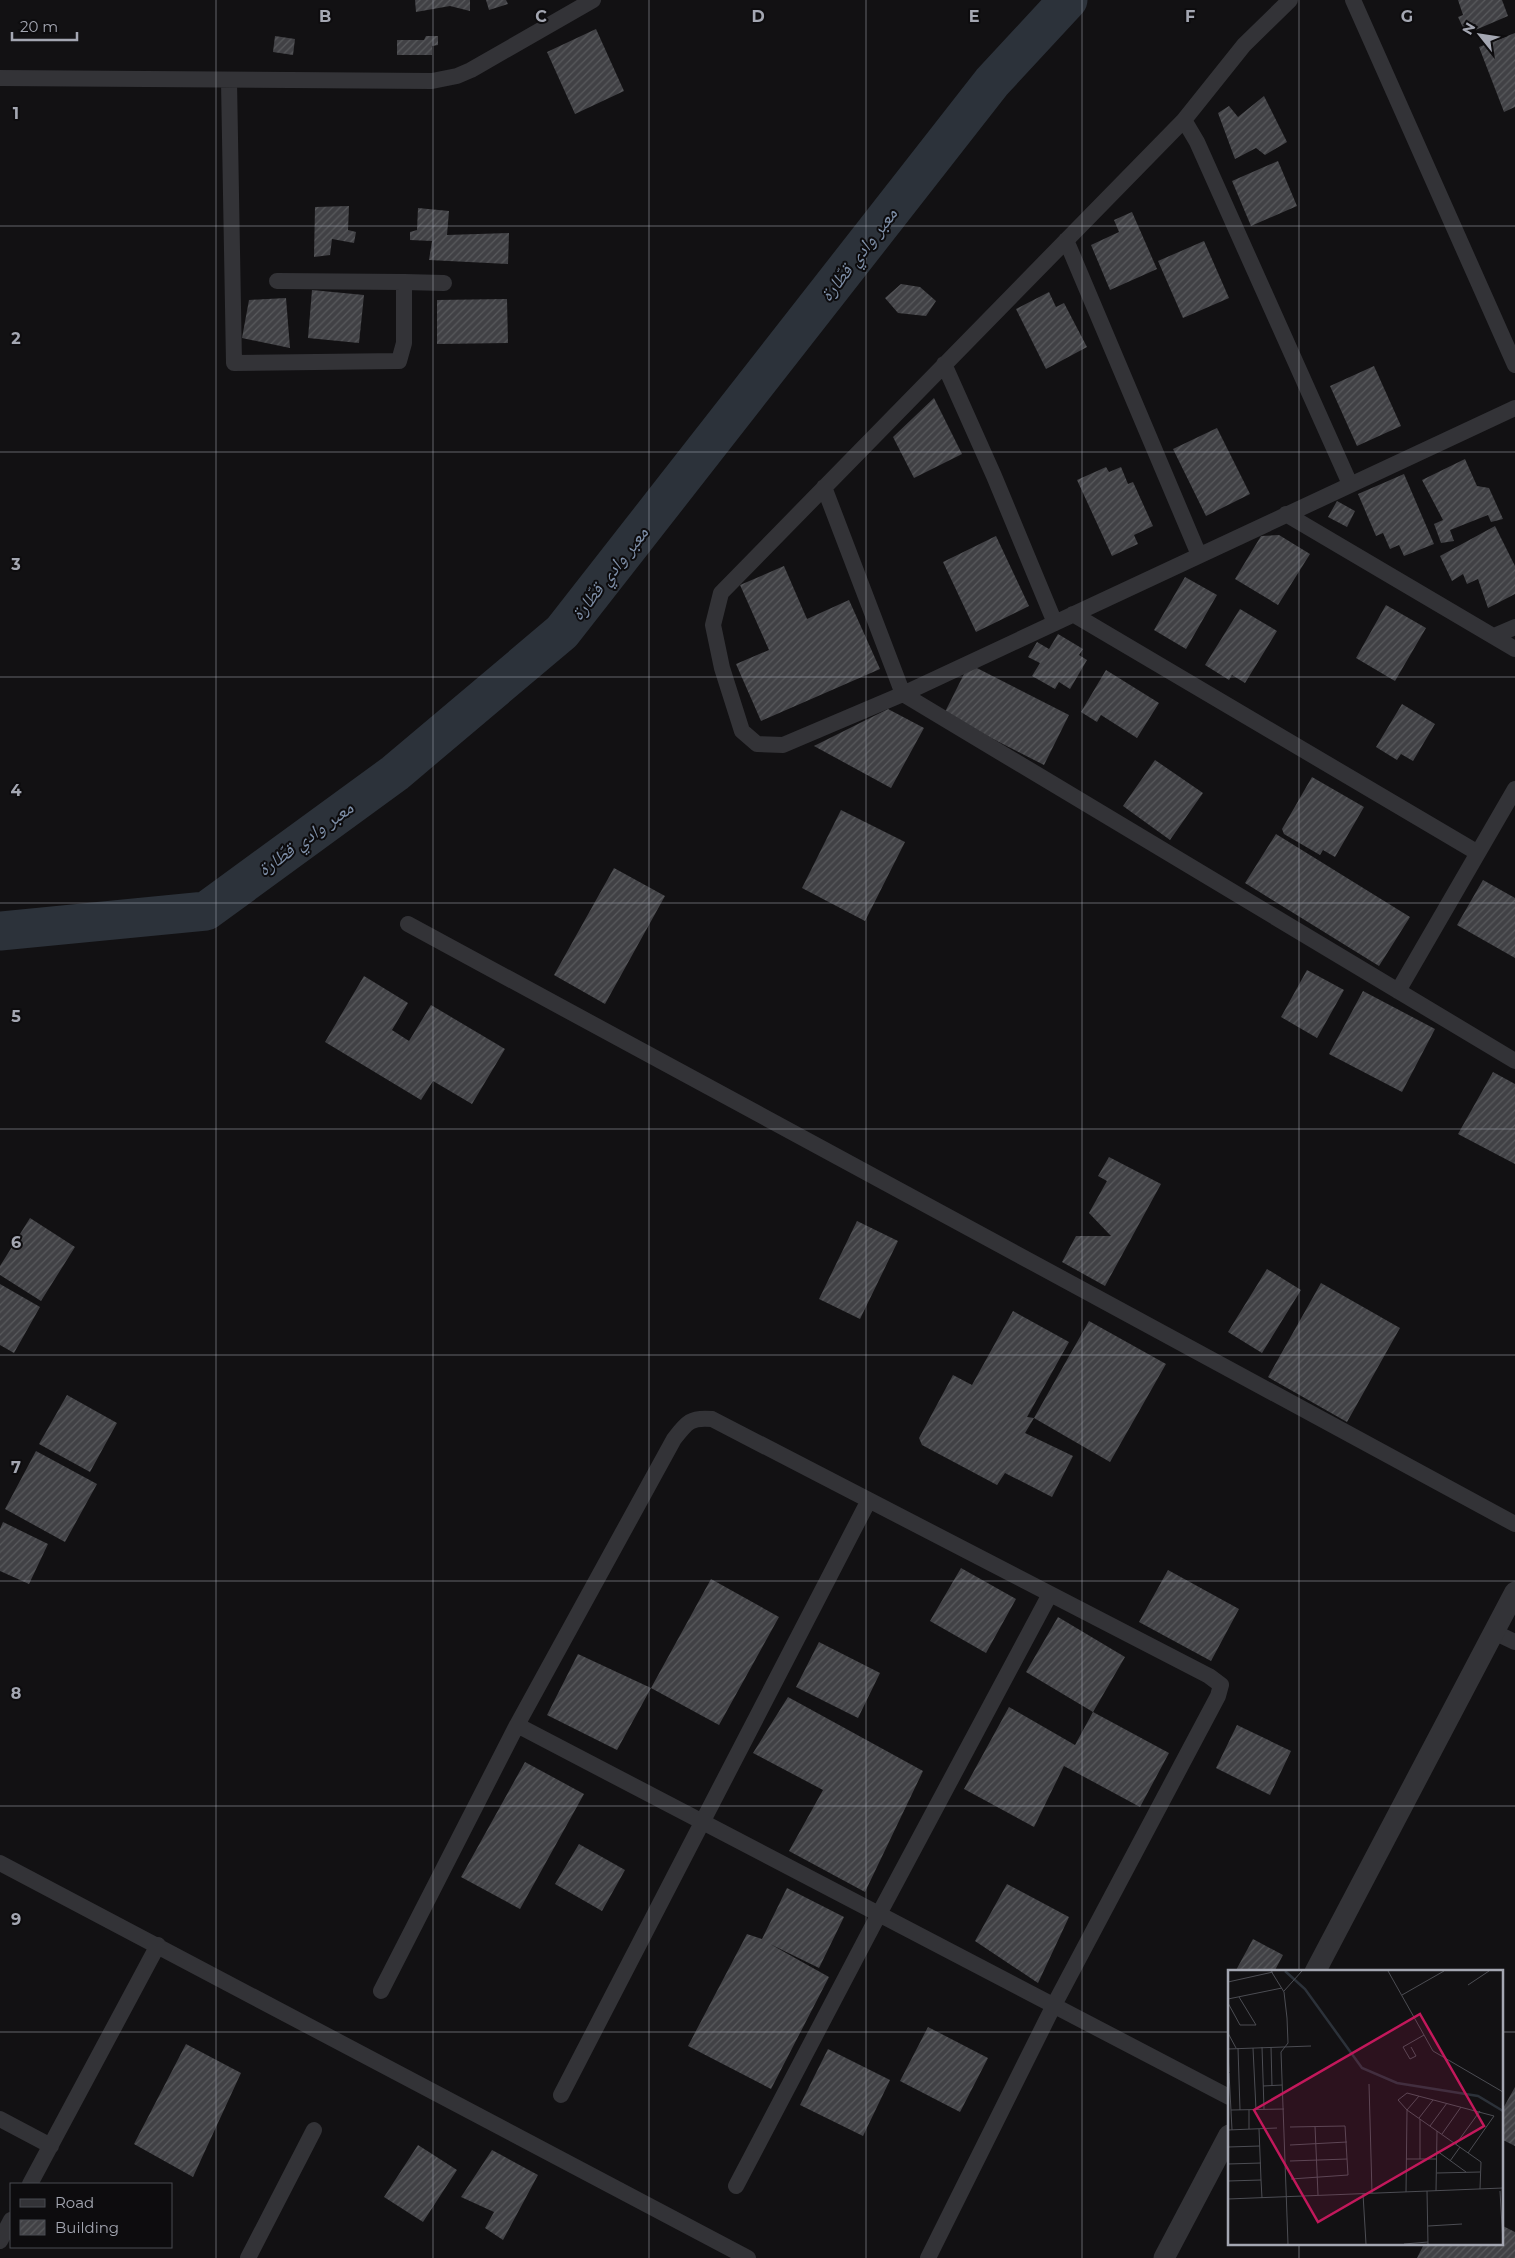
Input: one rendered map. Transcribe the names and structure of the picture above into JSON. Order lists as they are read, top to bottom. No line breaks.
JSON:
{"water":["معبر وادي قطّارة"],"legend":["Road","Building"],"scale_bar":"20 m","north":"top left","grid":{"columns":["B","C","D","E","F","G"],"rows":["1","2","3","4","5","6","7","8","9"]}}
